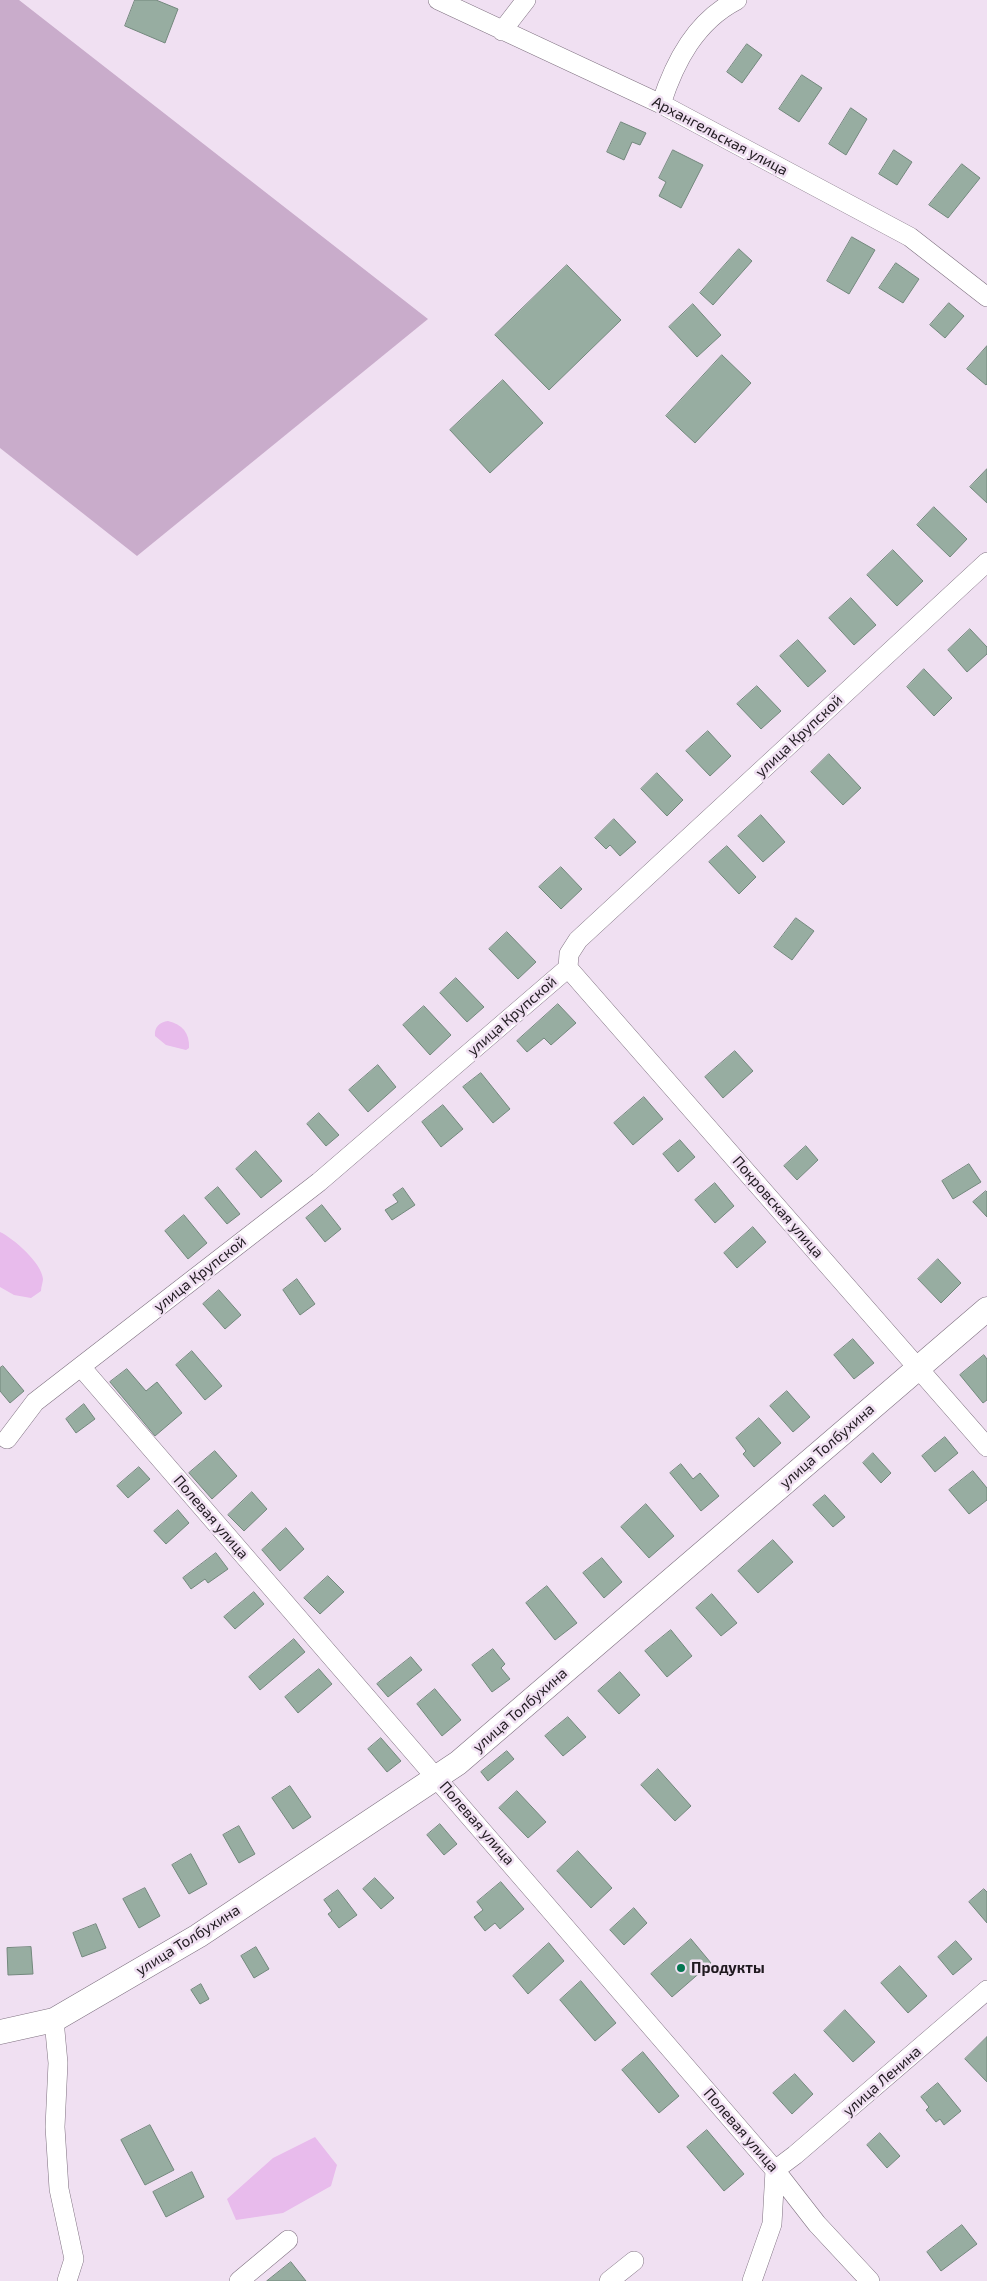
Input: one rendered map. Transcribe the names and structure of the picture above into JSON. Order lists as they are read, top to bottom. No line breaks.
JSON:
{"streets":{"main road":["улица Толбухина"],"street":["Архангельская улица","улица Крупской","Покровская улица","Полевая улица","улица Ленина"]},"crossings":[["улица Крупской","Покровская улица"],["улица Крупской","Полевая улица"],["Покровская улица","улица Толбухина"],["улица Толбухина","Полевая улица"],["Полевая улица","улица Ленина"]],"places":["Продукты"]}
